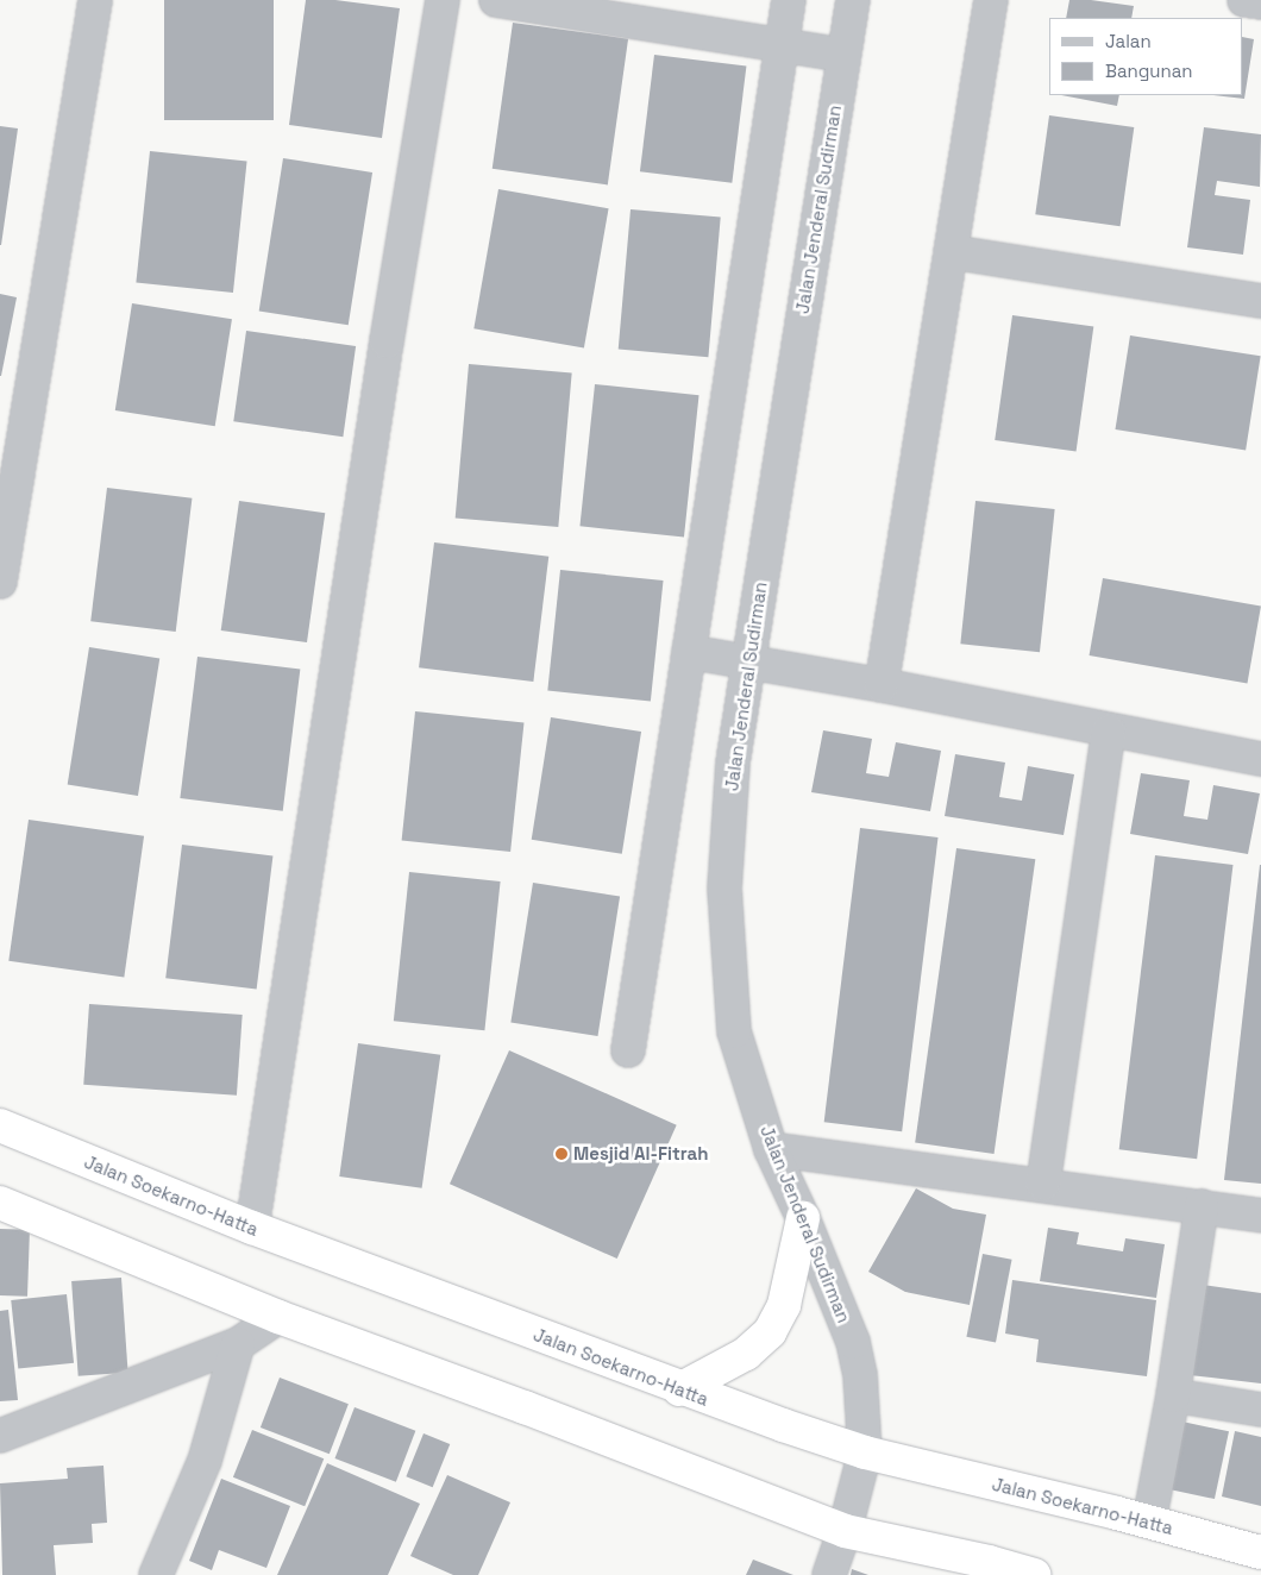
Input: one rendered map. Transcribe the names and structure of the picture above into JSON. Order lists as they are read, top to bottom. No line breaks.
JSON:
{"streets":{"highway":["Jalan Soekarno-Hatta"],"street":["Jalan Jenderal Sudirman"]},"crossings":[["Jalan Jenderal Sudirman","Jalan Soekarno-Hatta"]],"places":["Mesjid Al-Fitrah"],"legend":["Jalan","Bangunan"]}
